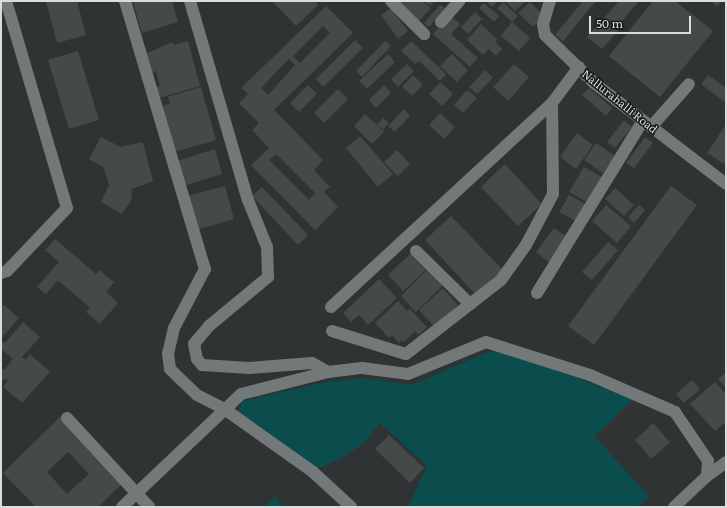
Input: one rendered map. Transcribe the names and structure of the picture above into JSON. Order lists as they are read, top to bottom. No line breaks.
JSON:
{"streets":{"street":["Nallurahalli Road"]},"scale_bar":"50 m"}
